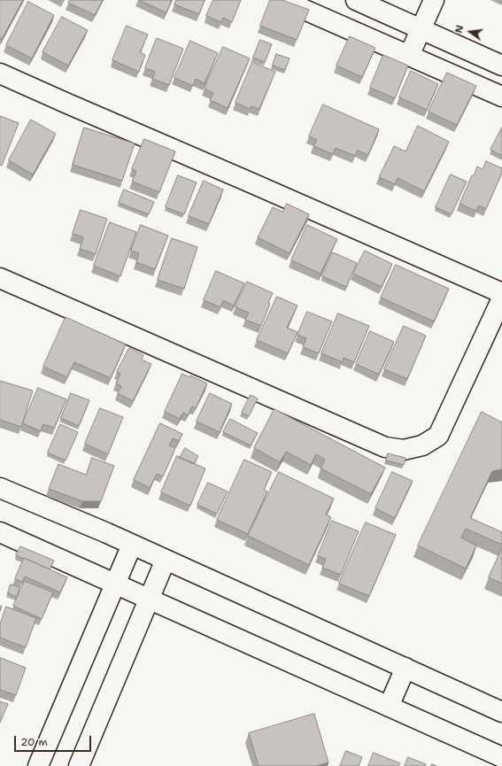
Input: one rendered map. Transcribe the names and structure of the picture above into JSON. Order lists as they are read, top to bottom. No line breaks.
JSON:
{"scale_bar":"20 m","north":"left"}
